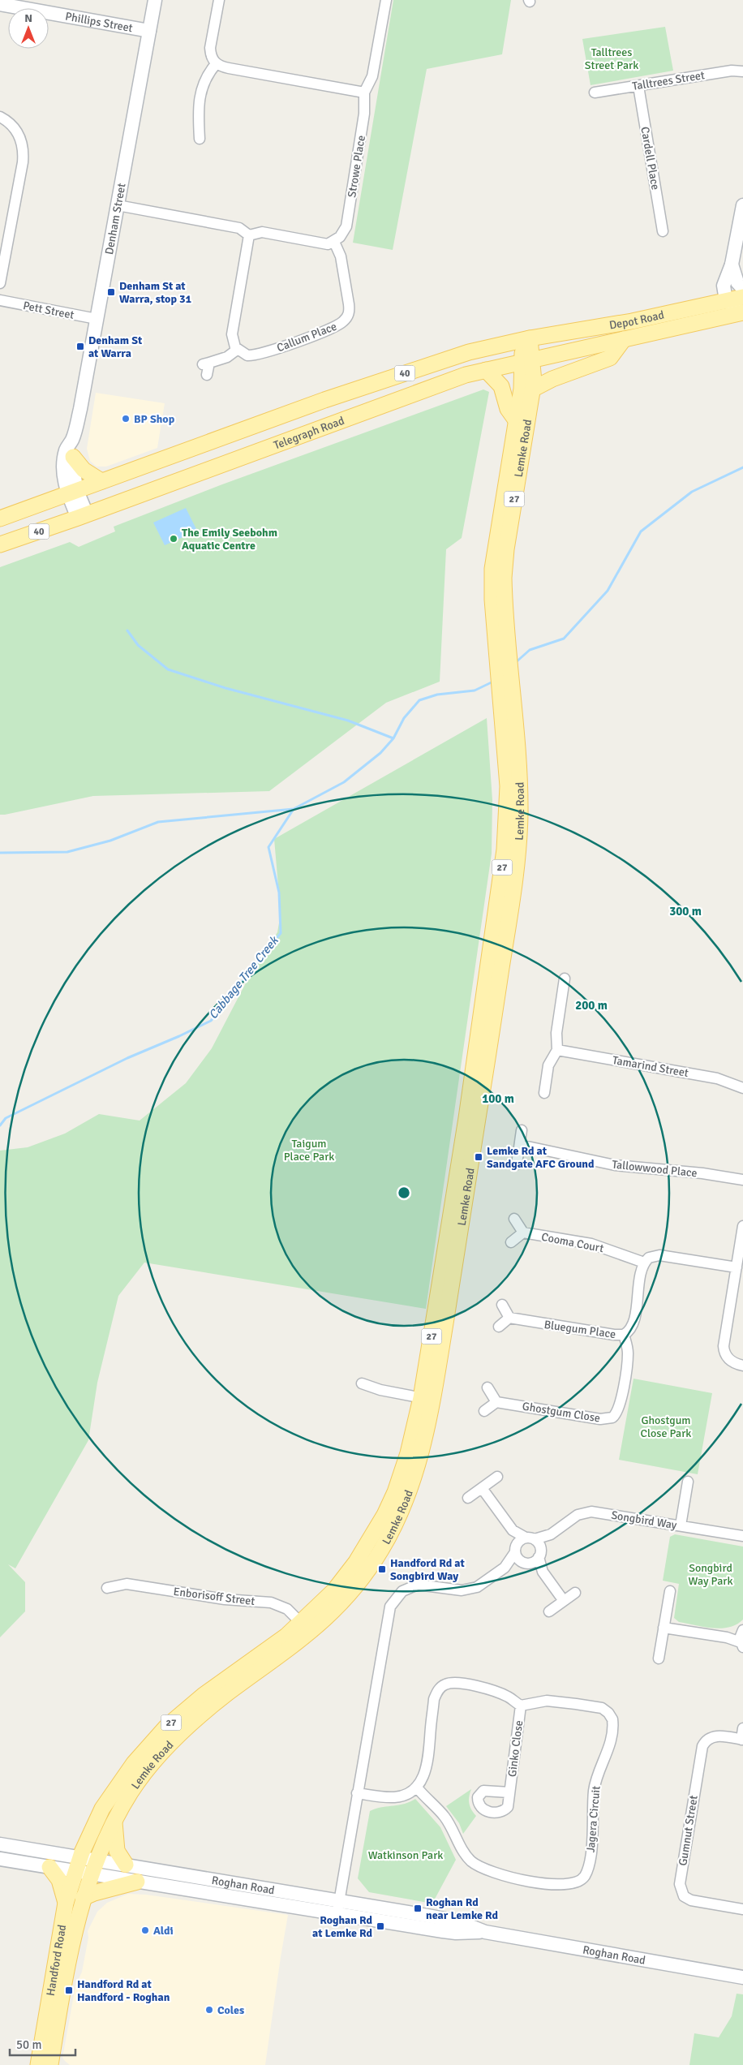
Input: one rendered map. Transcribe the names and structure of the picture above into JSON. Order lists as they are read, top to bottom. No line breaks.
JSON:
{"streets":{"main road":["Phillips Street","Denham Street","Depot Road","40","Telegraph Road","Lemke Road","27","Roghan Road","Handford Road"],"street":["Talltrees Street","Cardell Place","Strowe Place","Pett Street","Callum Place","Tamarind Street","Tallowwood Place","Cooma Court","Bluegum Place","Ghostgum Close","Songbird Way","Enborisoff Street","Ginko Close","Jagera Circuit","Gumnut Street"]},"crossings":[["Phillips Street","Denham Street"],["Talltrees Street","Cardell Place"],["Strowe Place","Callum Place"],["Denham Street","Pett Street"],["Denham Street","40"],["Denham Street","Telegraph Road"],["Depot Road","40"],["Depot Road","Telegraph Road"],["Depot Road","Lemke Road"],["40","Lemke Road"],["Telegraph Road","Lemke Road"],["Lemke Road","Enborisoff Street"],["Lemke Road","Roghan Road"],["Lemke Road","Handford Road"],["Cooma Court","Bluegum Place"],["Bluegum Place","Ghostgum Close"],["Ginko Close","Jagera Circuit"],["Roghan Road","Handford Road"]],"water":["Cabbage Tree Creek"],"parks":["Talltrees Street Park","Taigum Place Park","Ghostgum Close Park","Songbird Way Park","Watkinson Park"],"places":{"transit":["Denham St at Warra, stop 31","Denham St at Warra","Lemke Rd at Sandgate AFC Ground","Handford Rd at Songbird Way","Roghan Rd near Lemke Rd","Roghan Rd at Lemke Rd","Handford Rd at Handford - Roghan"],"other":["BP Shop","The Emily Seebohm Aquatic Centre","Aldi","Coles"]},"scale_bar":"50 m","north":"top","rings":["300 m","200 m","100 m"]}
